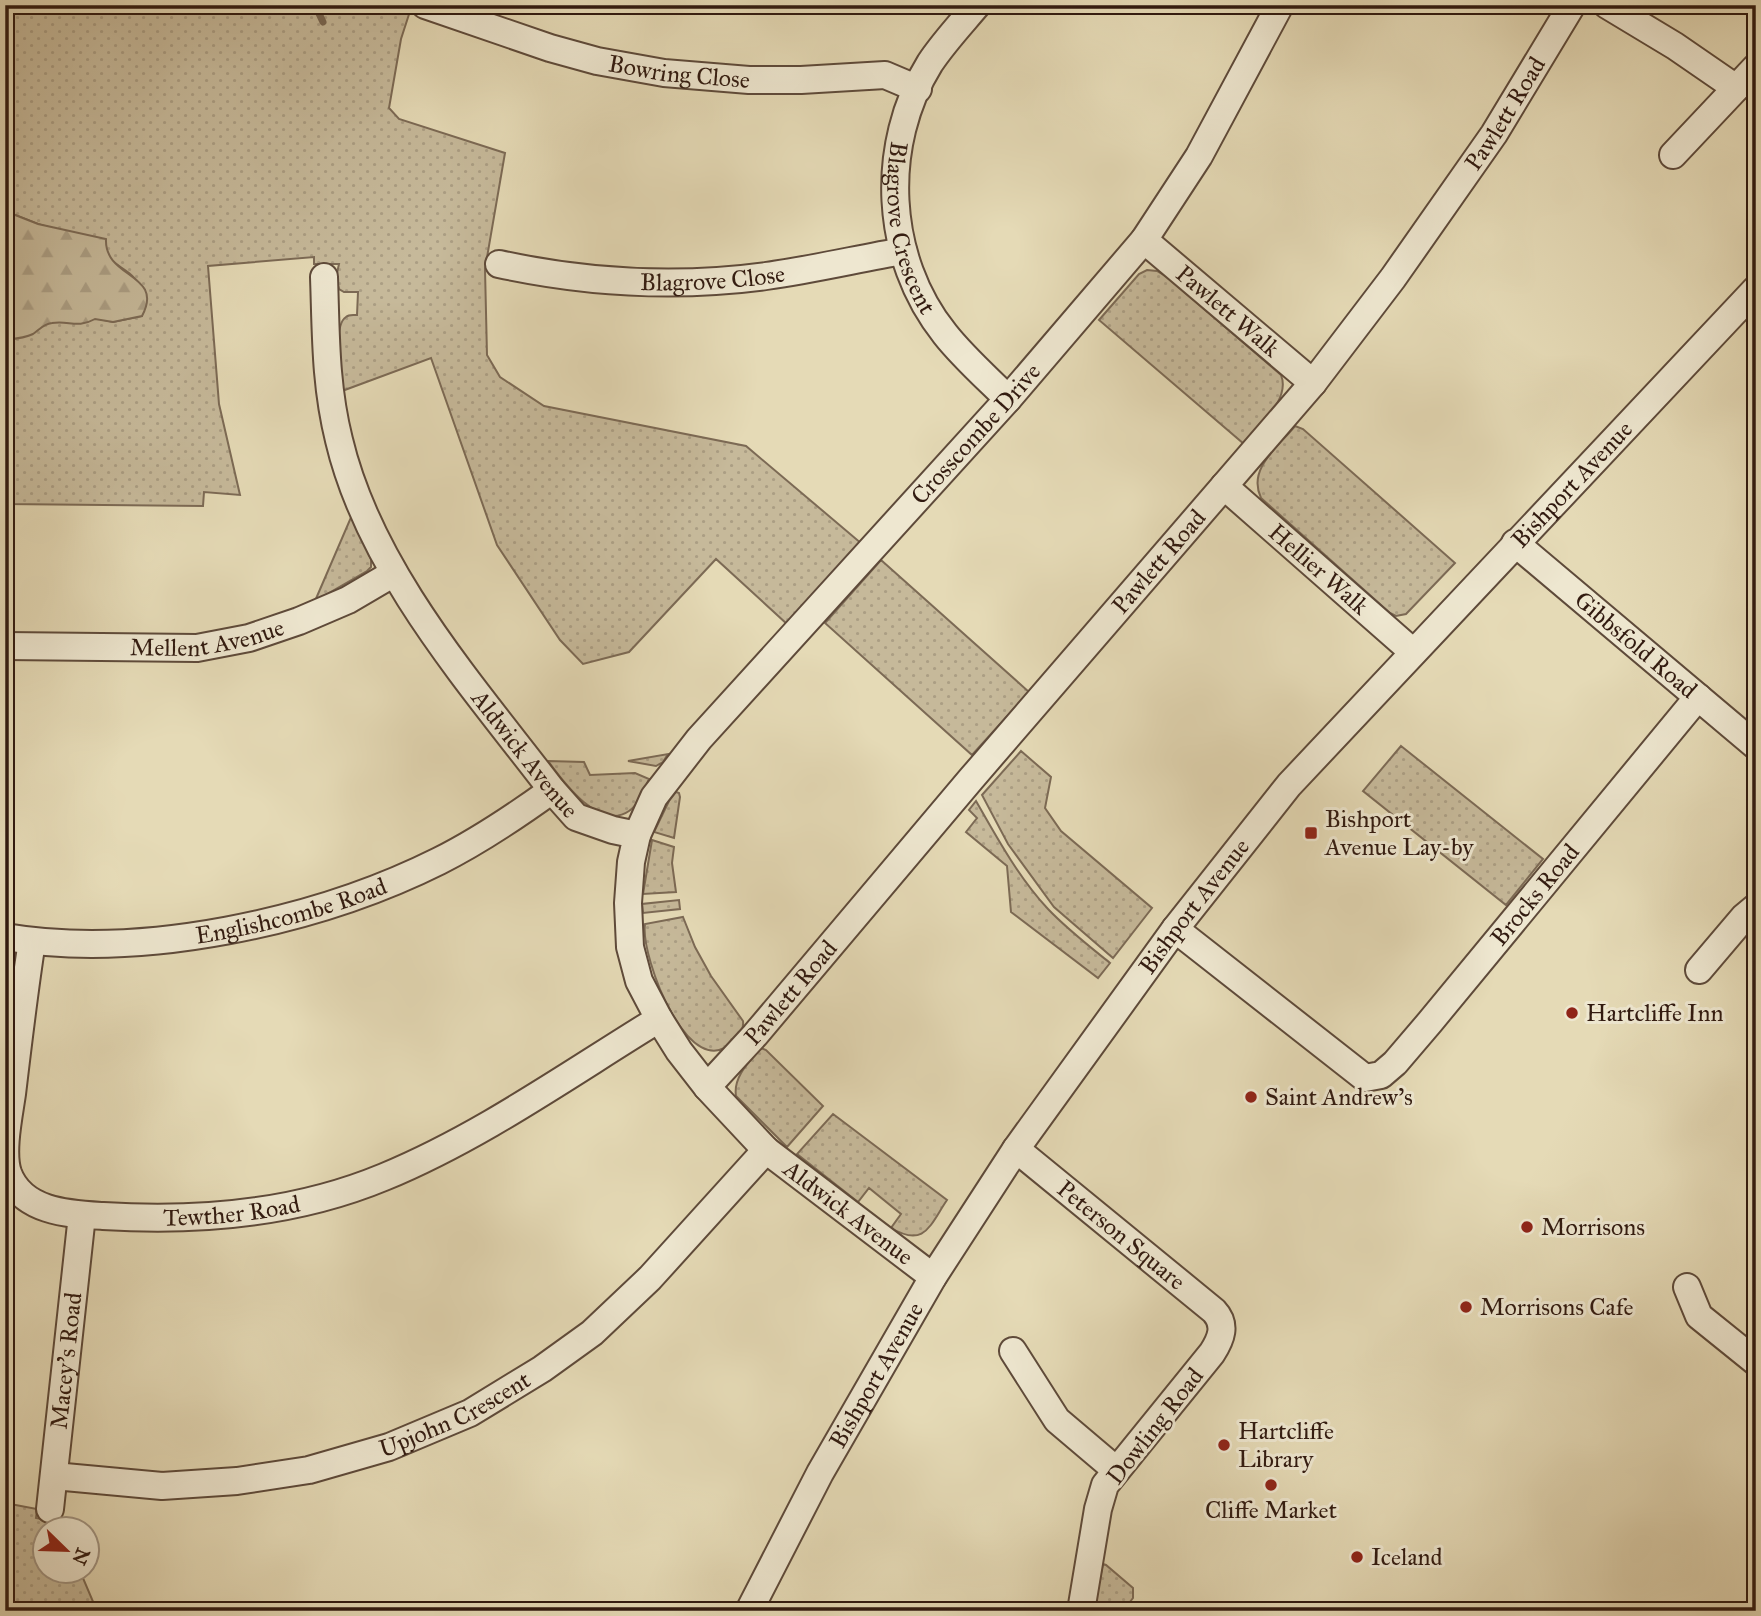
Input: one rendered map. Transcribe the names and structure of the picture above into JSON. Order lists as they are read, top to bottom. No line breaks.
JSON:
{"streets":{"street":["Bowring Close","Pawlett Road","Blagrove Crescent","Blagrove Close","Pawlett Walk","Crosscombe Drive","Bishport Avenue","Hellier Walk","Mellent Avenue","Gibbsfold Road","Aldwick Avenue","Brocks Road","Englishcombe Road","Tewther Road","Peterson Square","Macey's Road","Upjohn Crescent","Dowling Road"]},"crossings":[["Bowring Close","Blagrove Crescent"],["Pawlett Road","Pawlett Walk"],["Pawlett Road","Hellier Walk"],["Pawlett Road","Aldwick Avenue"],["Blagrove Crescent","Blagrove Close"],["Blagrove Crescent","Crosscombe Drive"],["Pawlett Walk","Crosscombe Drive"],["Crosscombe Drive","Aldwick Avenue"],["Bishport Avenue","Hellier Walk"],["Bishport Avenue","Gibbsfold Road"],["Bishport Avenue","Aldwick Avenue"],["Bishport Avenue","Brocks Road"],["Bishport Avenue","Peterson Square"],["Mellent Avenue","Aldwick Avenue"],["Gibbsfold Road","Brocks Road"],["Aldwick Avenue","Englishcombe Road"],["Aldwick Avenue","Tewther Road"],["Aldwick Avenue","Upjohn Crescent"],["Englishcombe Road","Tewther Road"],["Tewther Road","Macey's Road"],["Peterson Square","Dowling Road"],["Macey's Road","Upjohn Crescent"]],"places":{"transit":["Bishport Avenue Lay-by"],"other":["Hartcliffe Inn","Saint Andrew's","Morrisons","Morrisons Cafe","Hartcliffe Library","Cliffe Market","Iceland"]},"north":"bottom right"}
